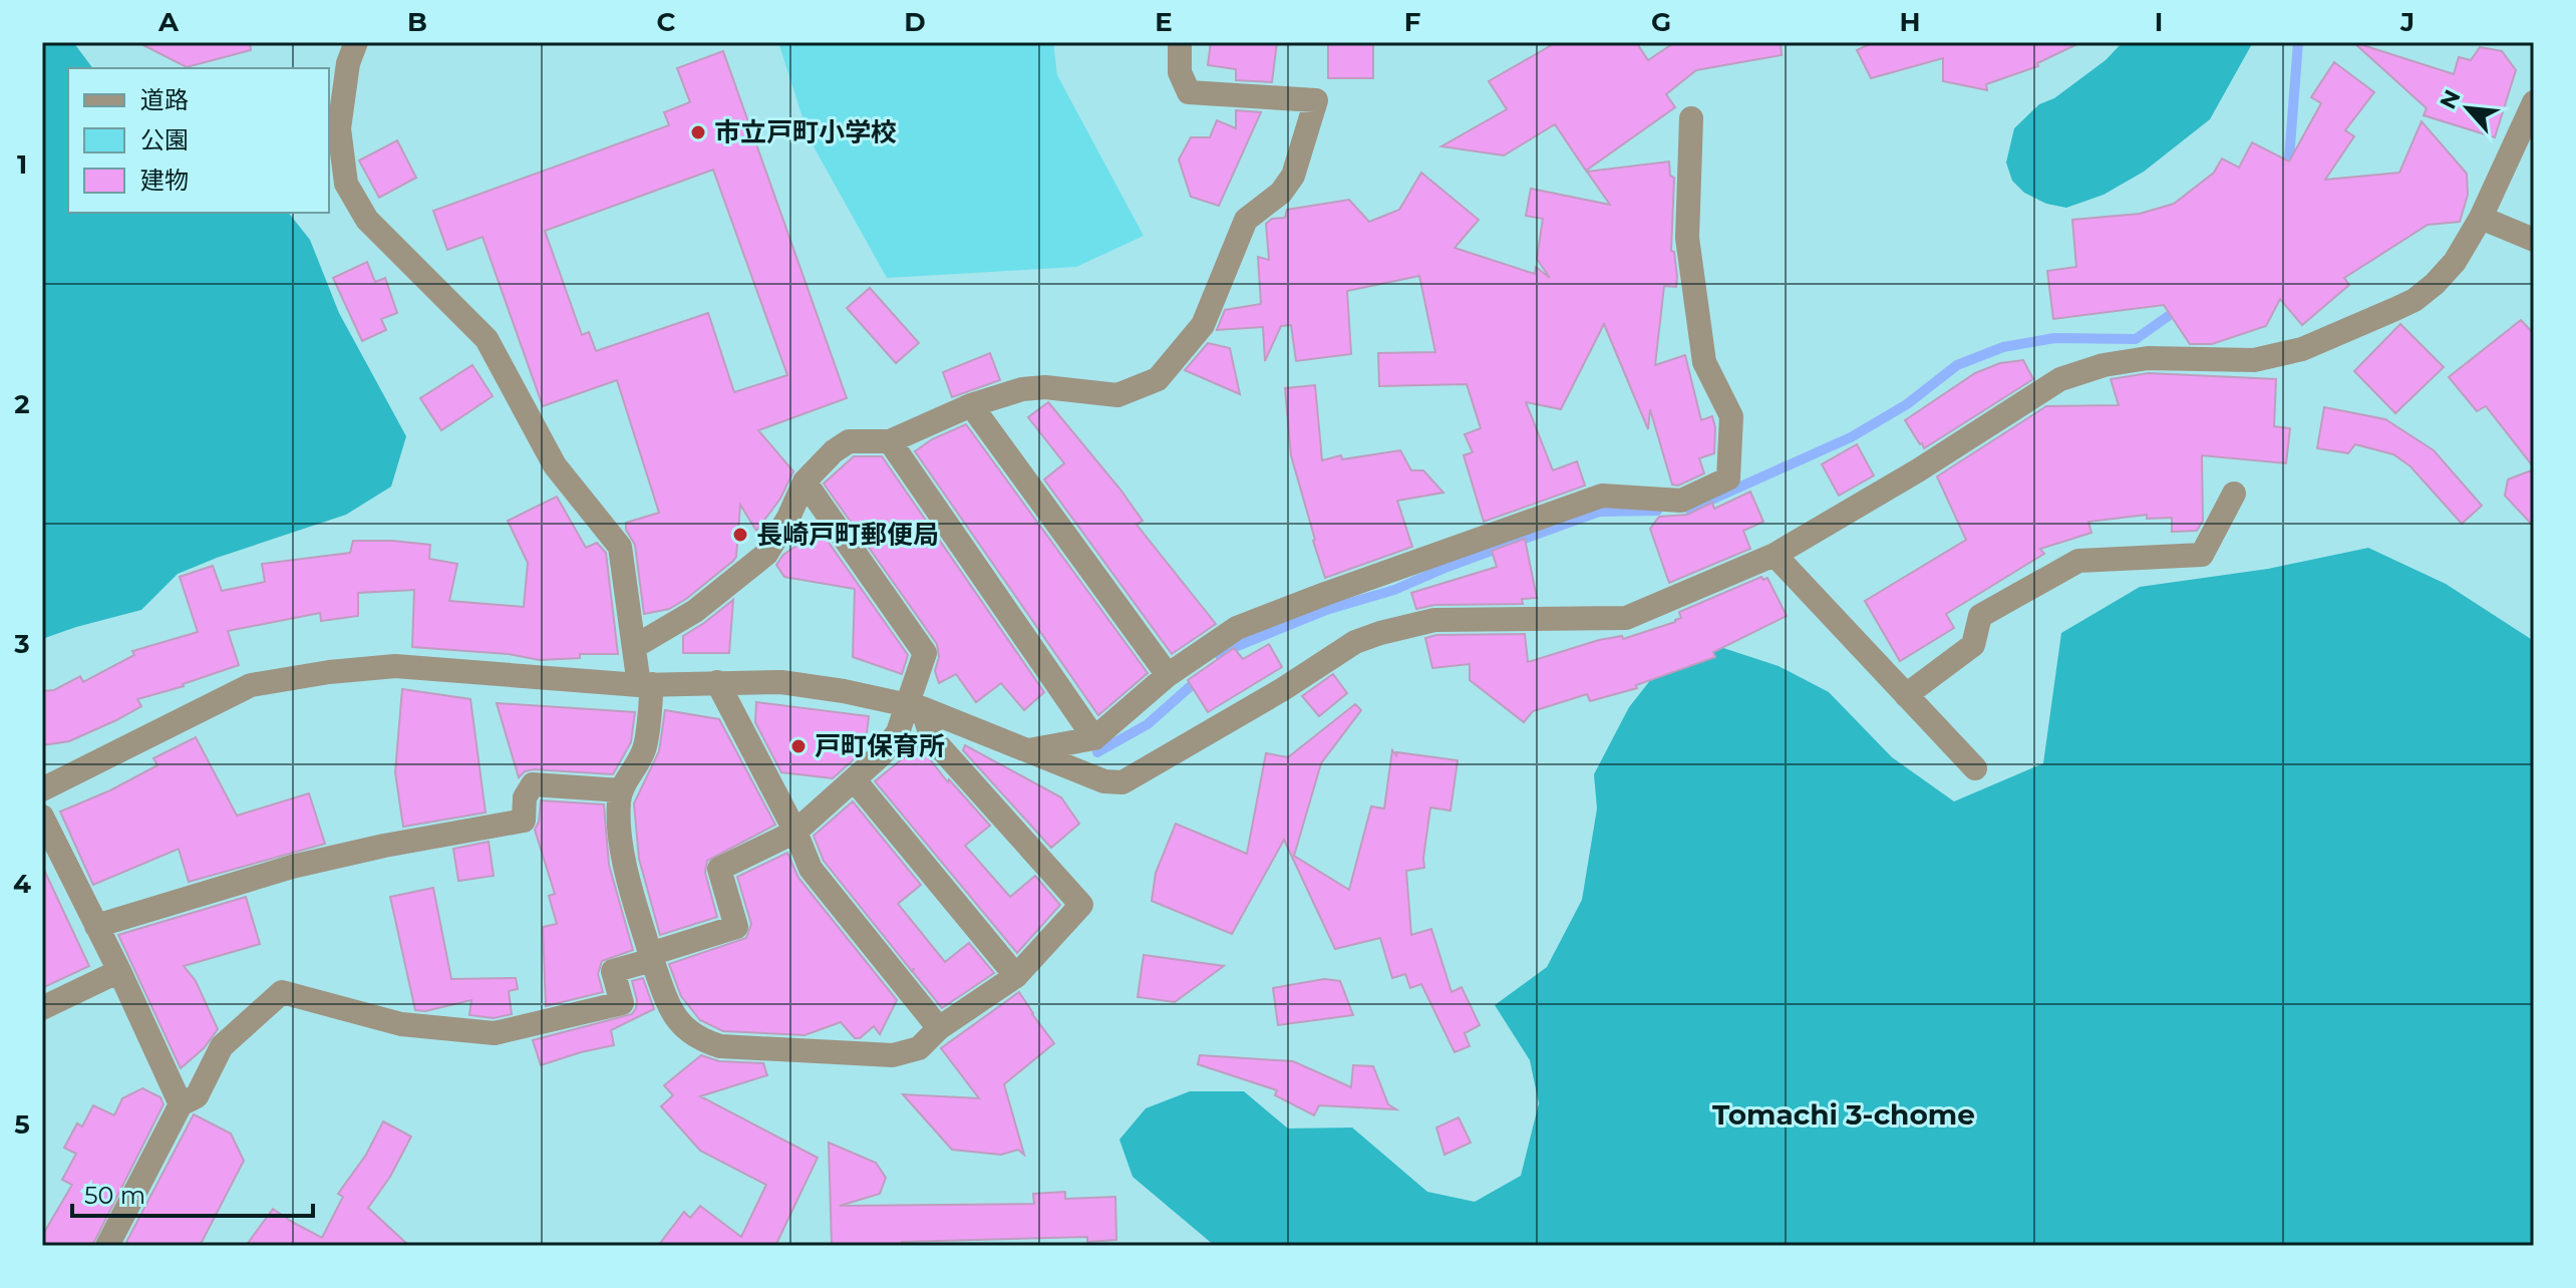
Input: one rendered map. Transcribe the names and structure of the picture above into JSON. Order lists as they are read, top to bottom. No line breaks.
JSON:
{"districts":["Tomachi 3-chome"],"places":["市立戸町小学校","長崎戸町郵便局","戸町保育所"],"legend":["道路","公園","建物"],"scale_bar":"50 m","north":"top left","grid":{"columns":["A","B","C","D","E","F","G","H","I","J"],"rows":["1","2","3","4","5"]}}
